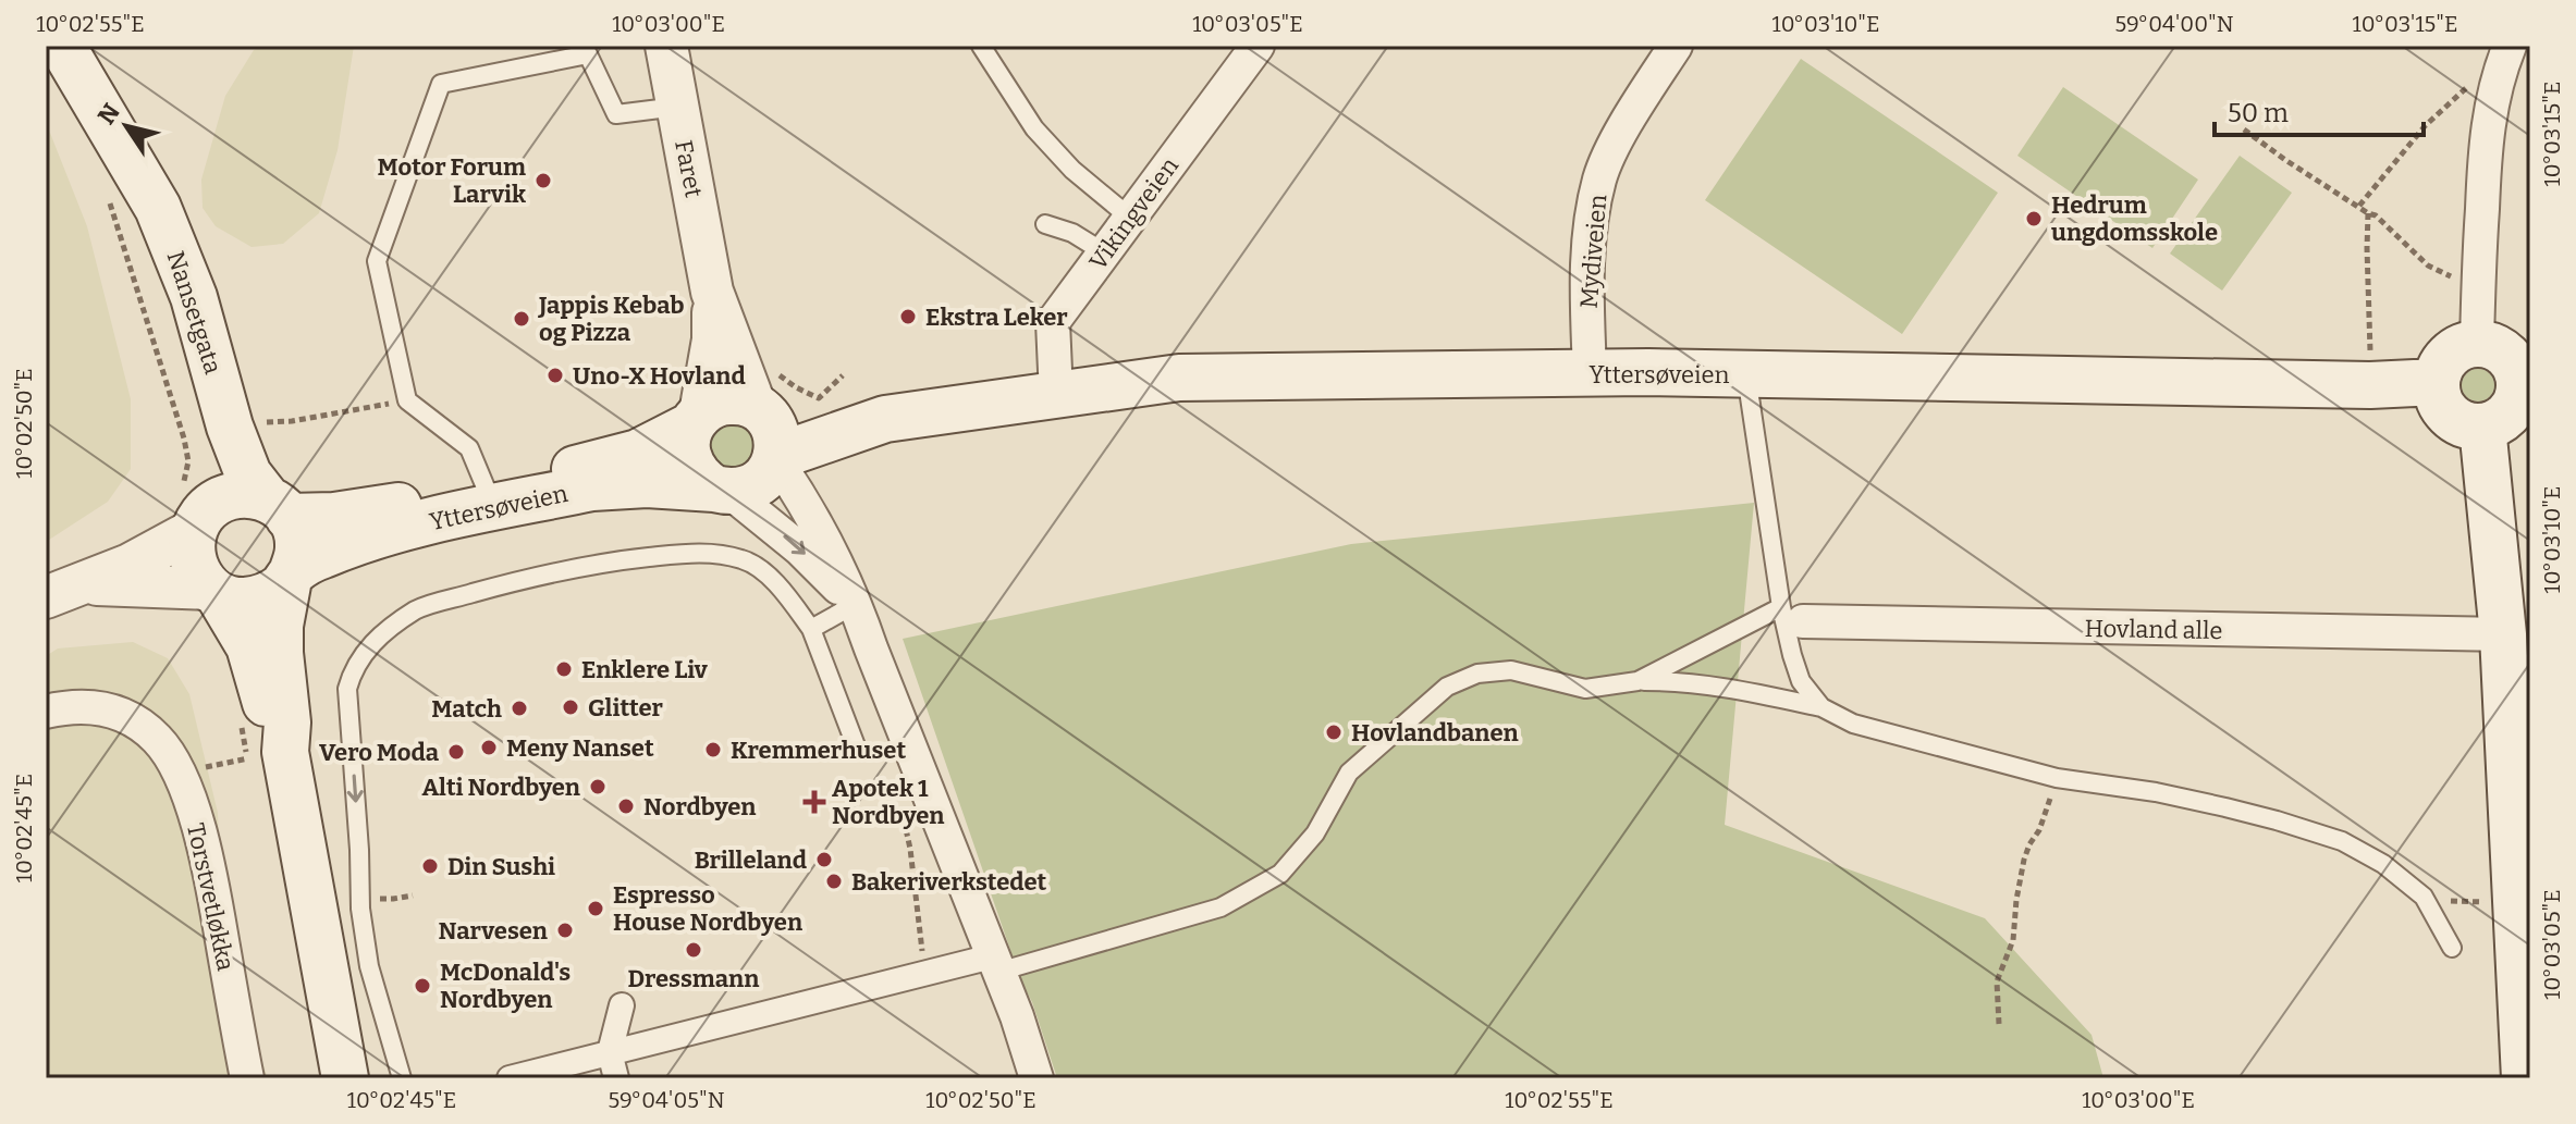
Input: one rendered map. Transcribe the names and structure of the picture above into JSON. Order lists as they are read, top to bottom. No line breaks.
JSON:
{"streets":{"main road":["Nansetgata","Yttersøveien"],"street":["Faret","Vikingveien","Mydiveien","Hovland alle","Torstvetløkka"]},"crossings":[["Faret","Yttersøveien"],["Vikingveien","Yttersøveien"],["Mydiveien","Yttersøveien"],["Nansetgata","Yttersøveien"]],"places":{"other":["Motor Forum Larvik","Hedrum ungdomsskole","Ekstra Leker","Jappis Kebab og Pizza","Uno-X Hovland","Enklere Liv","Glitter","Match","Hovlandbanen","Meny Nanset","Kremmerhuset","Vero Moda","Alti Nordbyen","Nordbyen","Brilleland","Din Sushi","Bakeriverkstedet","Espresso House Nordbyen","Narvesen","Dressmann","McDonald's Nordbyen"],"health":["Apotek 1 Nordbyen"]},"scale_bar":"50 m","north":"top left","coordinates":["10°02'55\"E","10°03'00\"E","10°03'05\"E","10°03'10\"E","59°04'00\"N","10°03'15\"E","10°02'50\"E","10°02'45\"E","59°04'05\"N"]}
